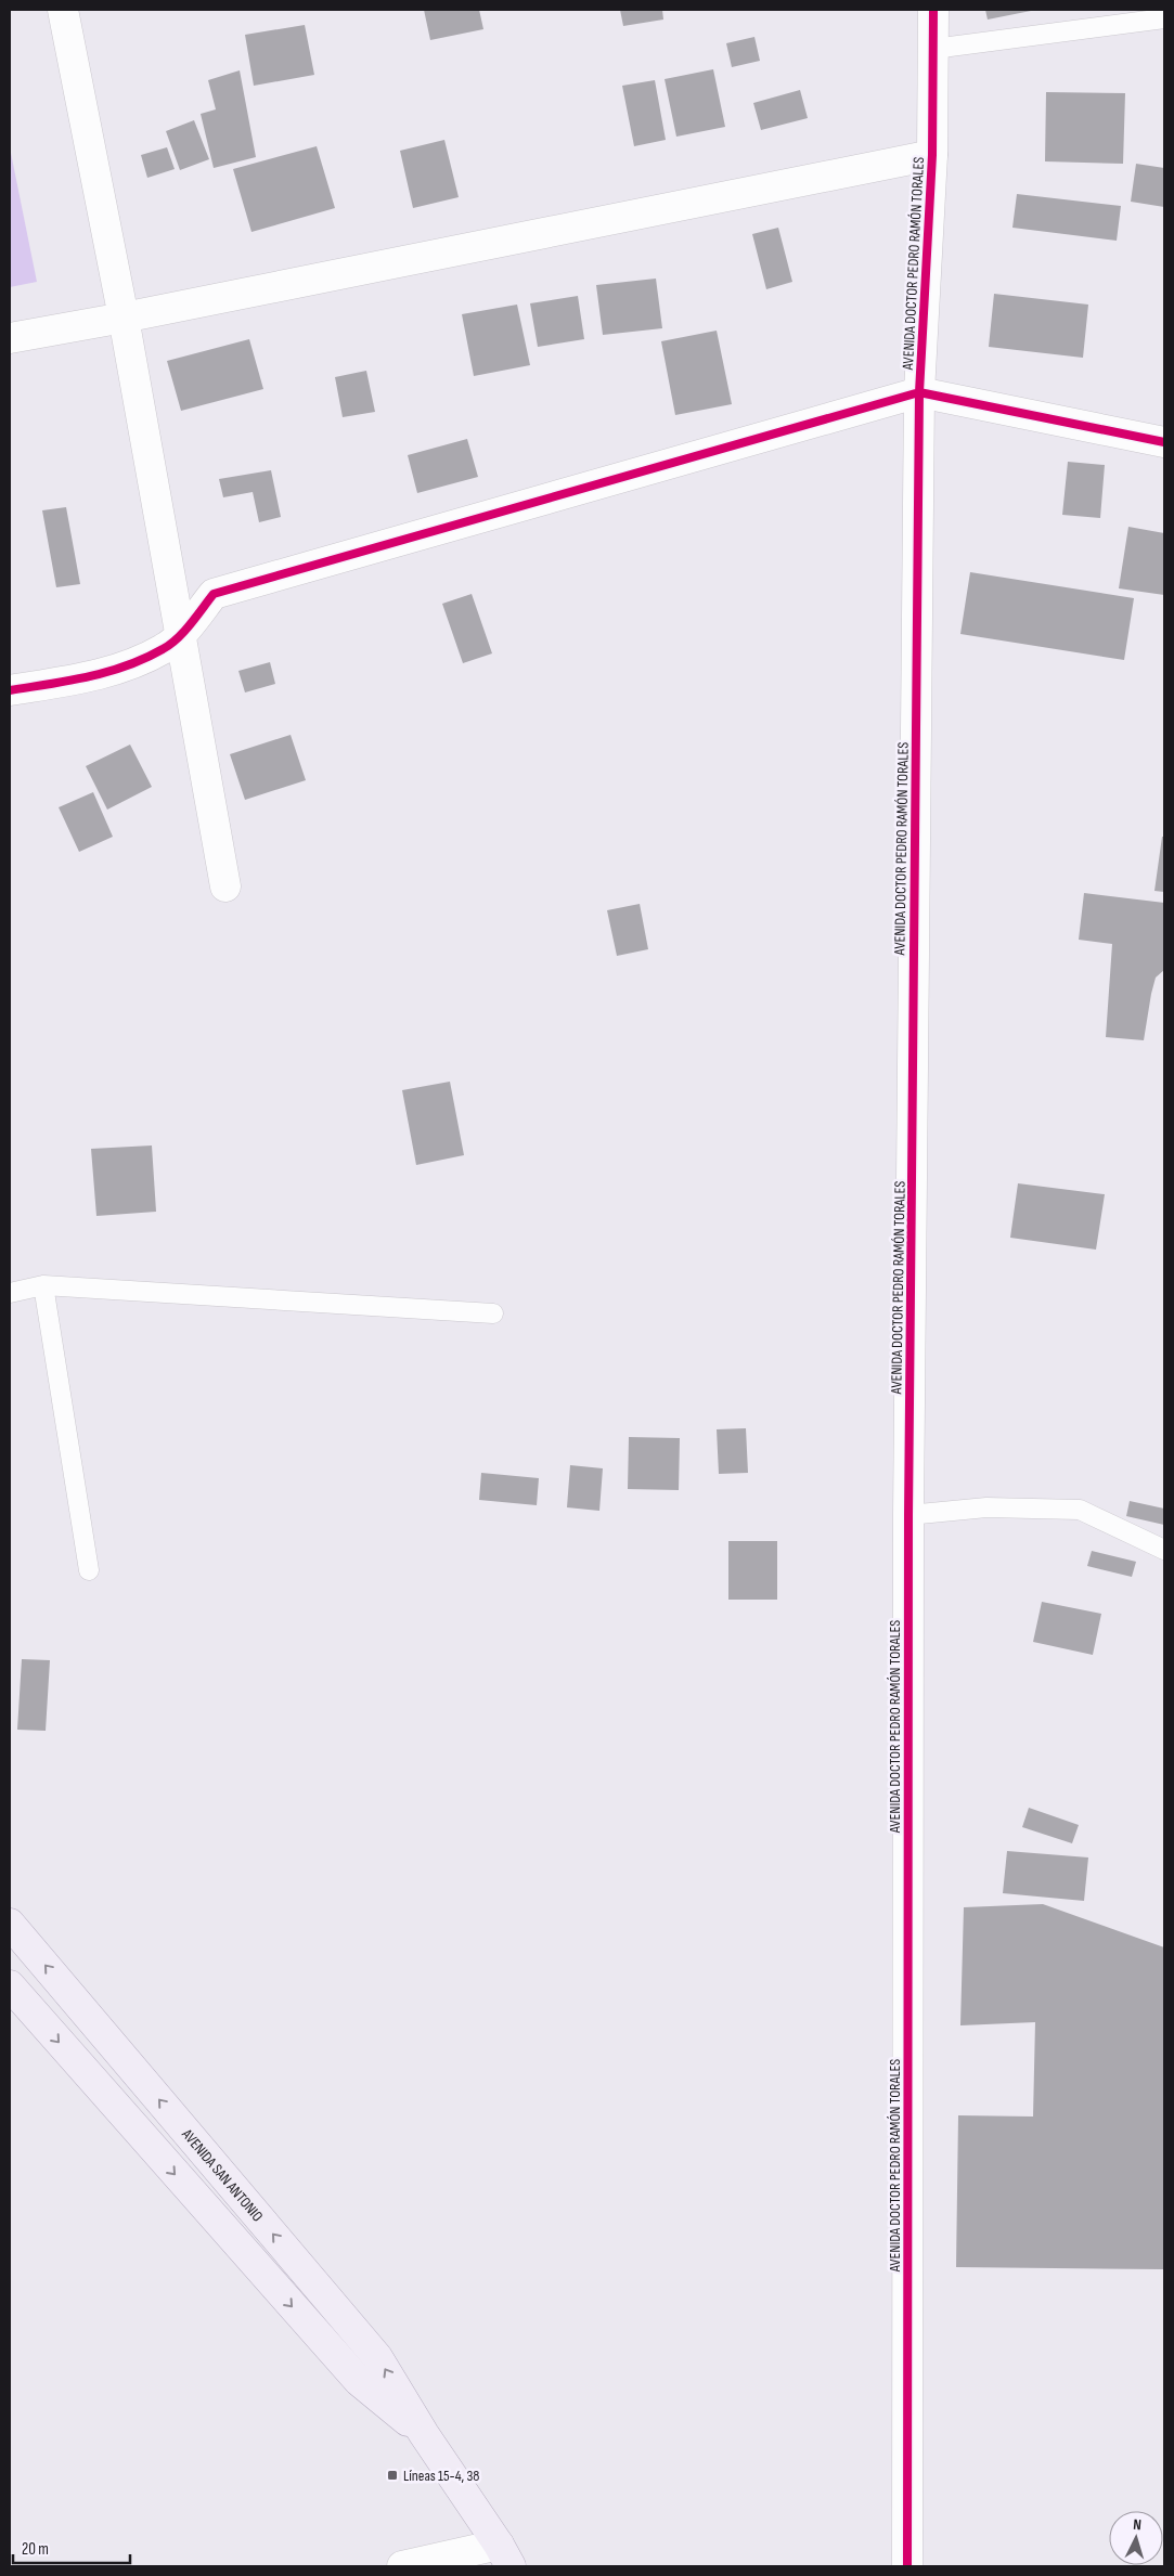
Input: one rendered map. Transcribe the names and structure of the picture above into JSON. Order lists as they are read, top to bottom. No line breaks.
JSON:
{"streets":{"main road":["AVENIDA SAN ANTONIO"],"street":["AVENIDA DOCTOR PEDRO RAMÓN TORALES"]},"places":{"transit":["Líneas 15-4, 38"]},"scale_bar":"20 m","north":"top"}
